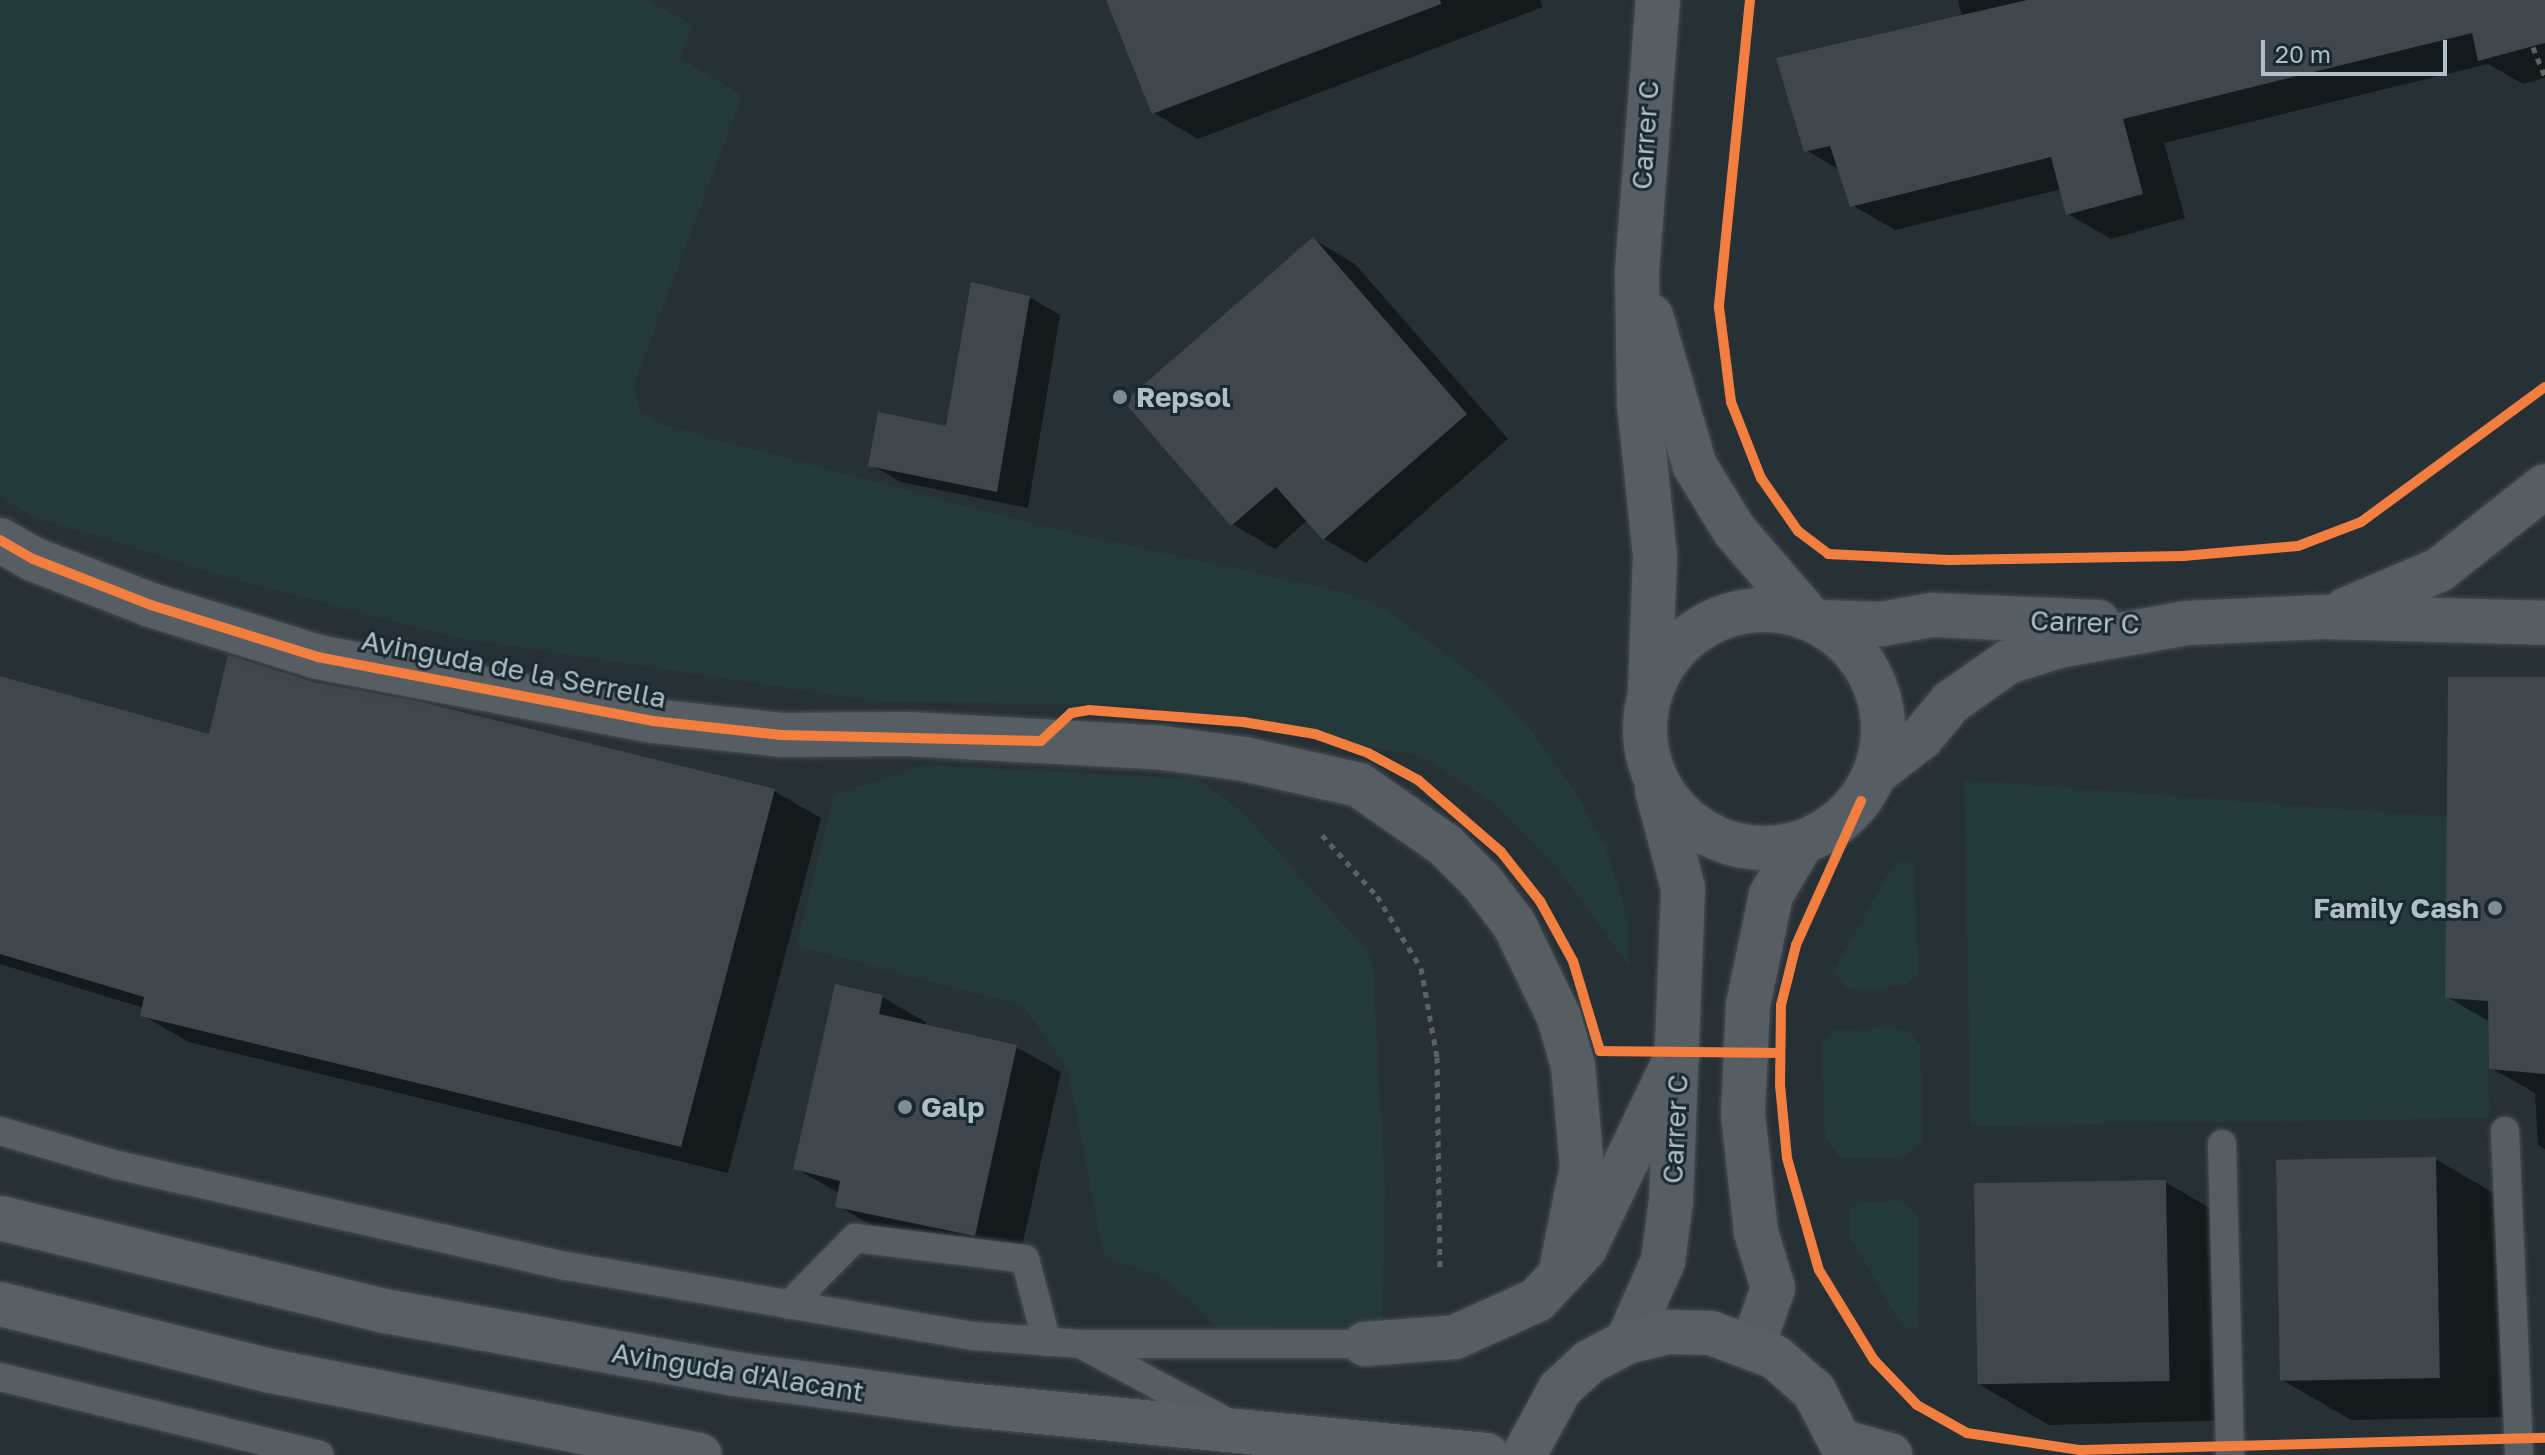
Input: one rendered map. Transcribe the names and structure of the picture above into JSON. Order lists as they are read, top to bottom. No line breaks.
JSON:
{"streets":{"main road":["Avinguda d'Alacant"],"street":["Carrer C","Avinguda de la Serrella"]},"places":["Repsol","Family Cash","Galp"],"scale_bar":"20 m"}
